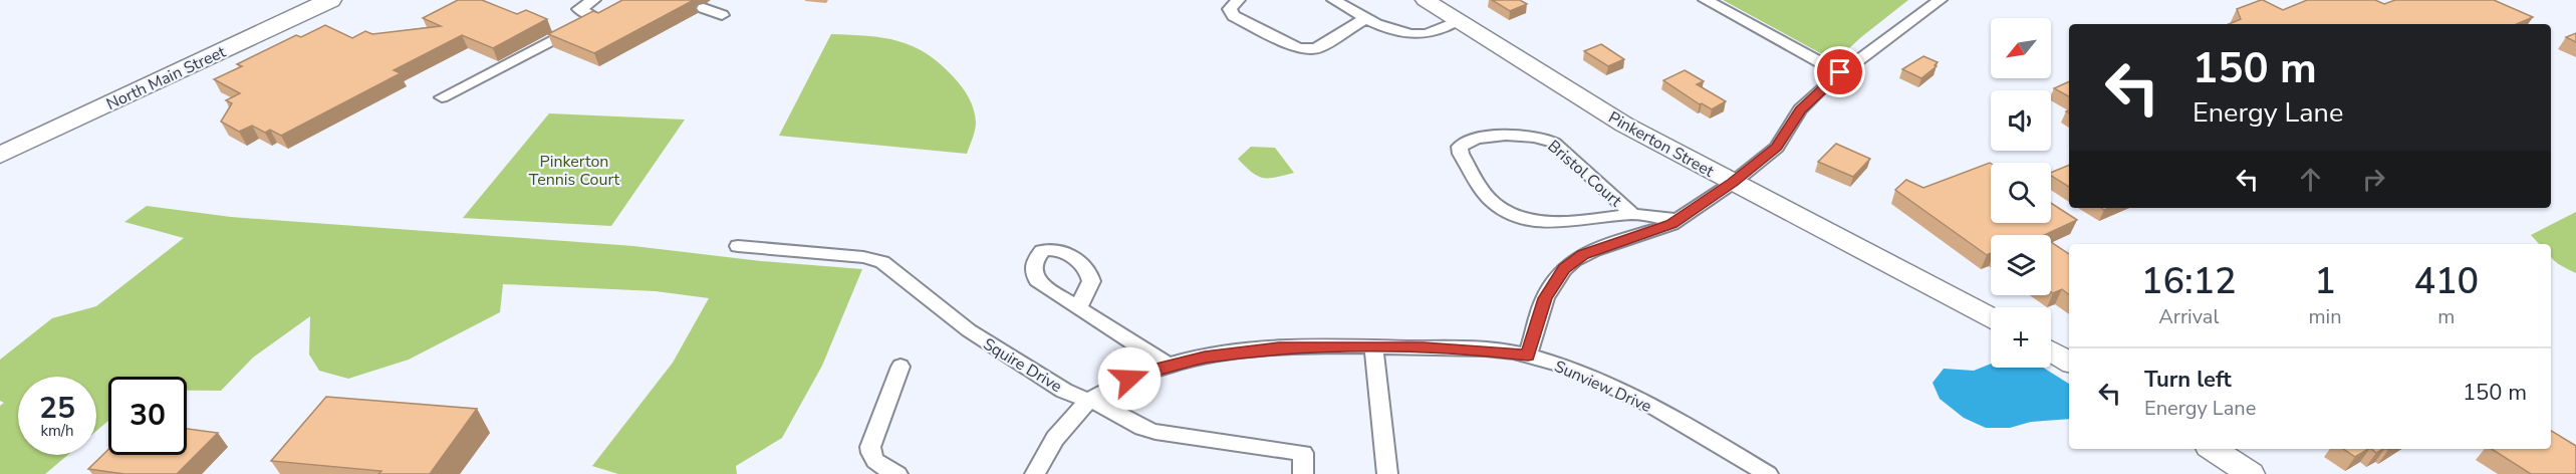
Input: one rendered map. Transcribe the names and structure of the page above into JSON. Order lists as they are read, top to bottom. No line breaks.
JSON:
{"streets":{"main road":["North Main Street"],"street":["Pinkerton Street","Bristol Court","Squire Drive","Sunview Drive"]},"crossings":[["Squire Drive","Sunview Drive"]],"parks":["Pinkerton Tennis Court"],"north":"bottom left","page":{"map_buttons":"+","turn":["150 m","Energy Lane"],"eta":["16:12","Arrival","1","min","410","m"],"list":[{"name":"Turn left","note":"Energy Lane","value":"150 m"}],"speed":"25 km/h","limit":"30"}}
